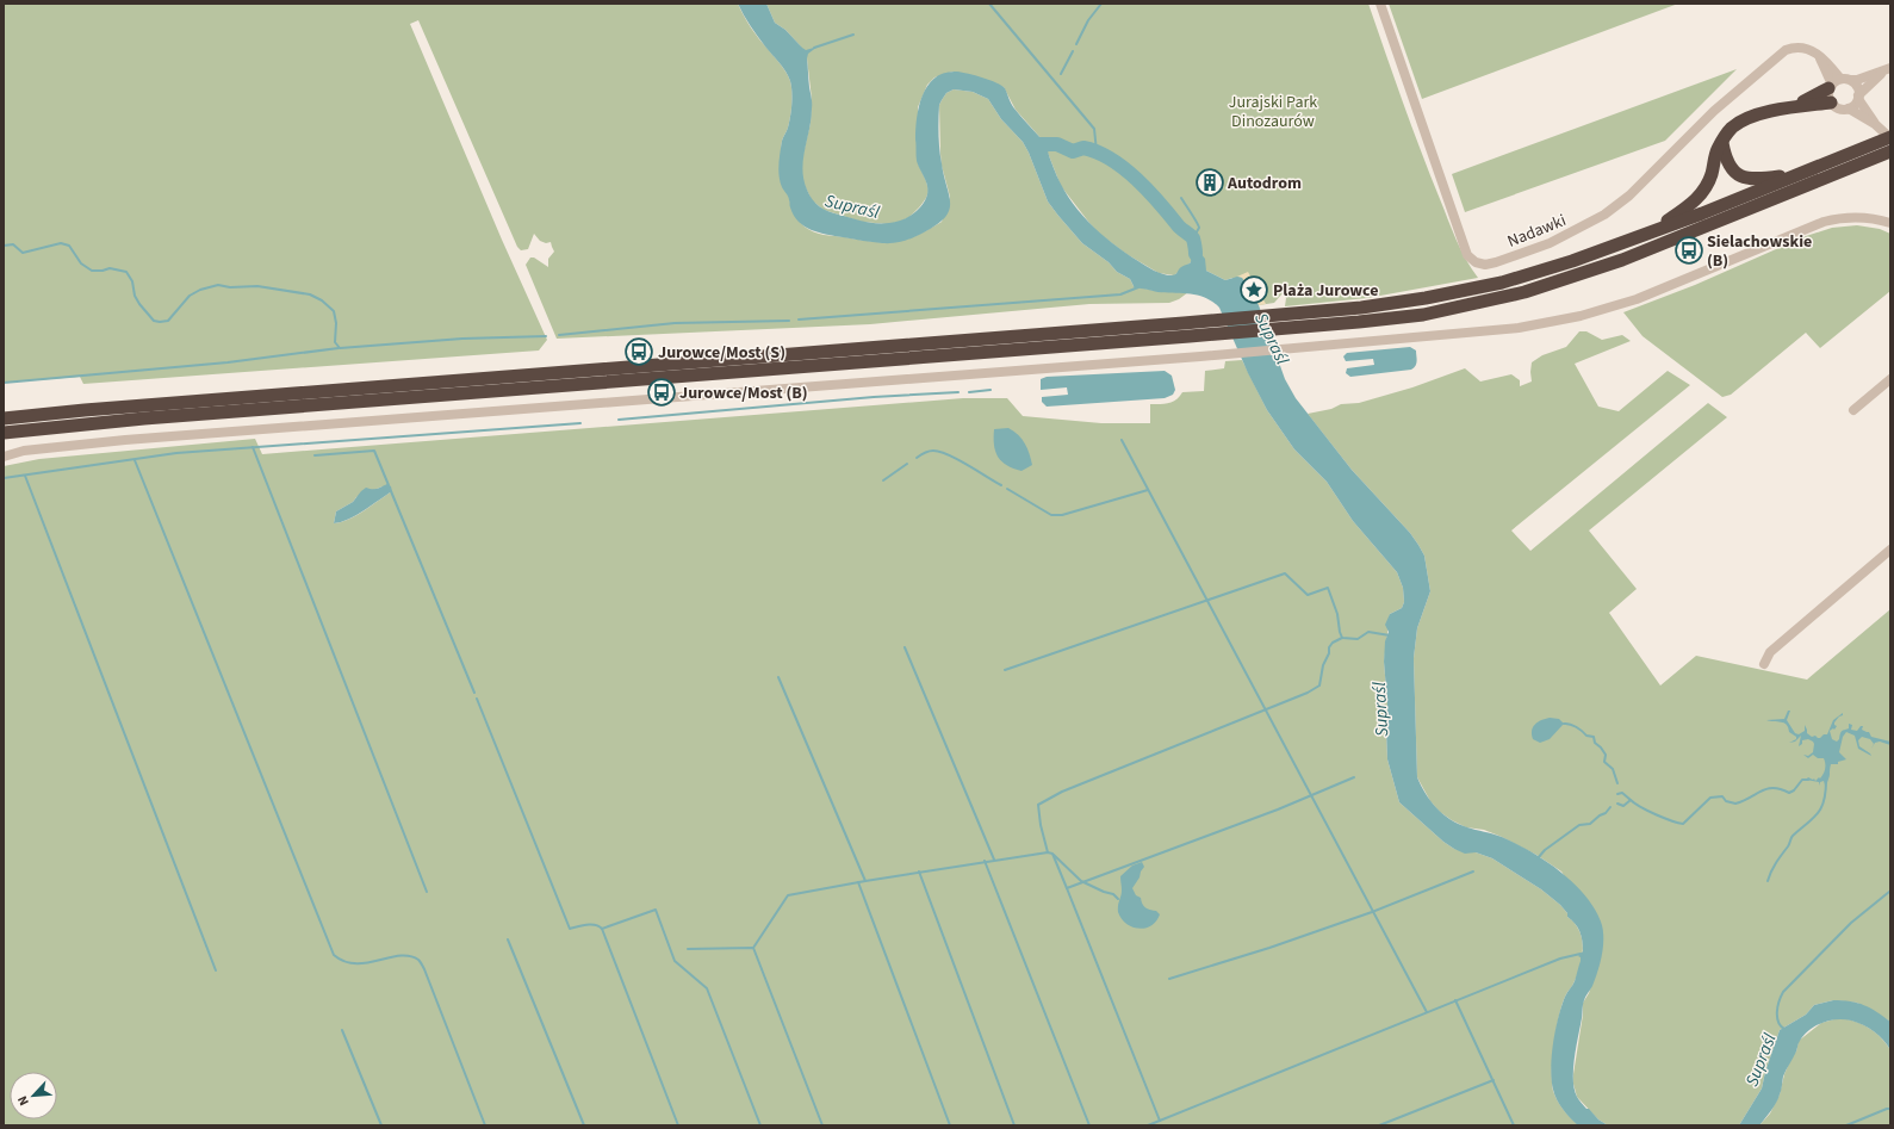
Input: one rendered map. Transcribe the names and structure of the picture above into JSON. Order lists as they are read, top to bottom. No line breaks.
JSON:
{"streets":{"street":["Nadawki"]},"water":["Supraśl"],"parks":["Jurajski Park Dinozaurów"],"places":{"building":["Autodrom"],"bus stop":["Sielachowskie (B)","Jurowce/Most (S)","Jurowce/Most (B)"],"place":["Plaża Jurowce"]},"north":"bottom left"}
